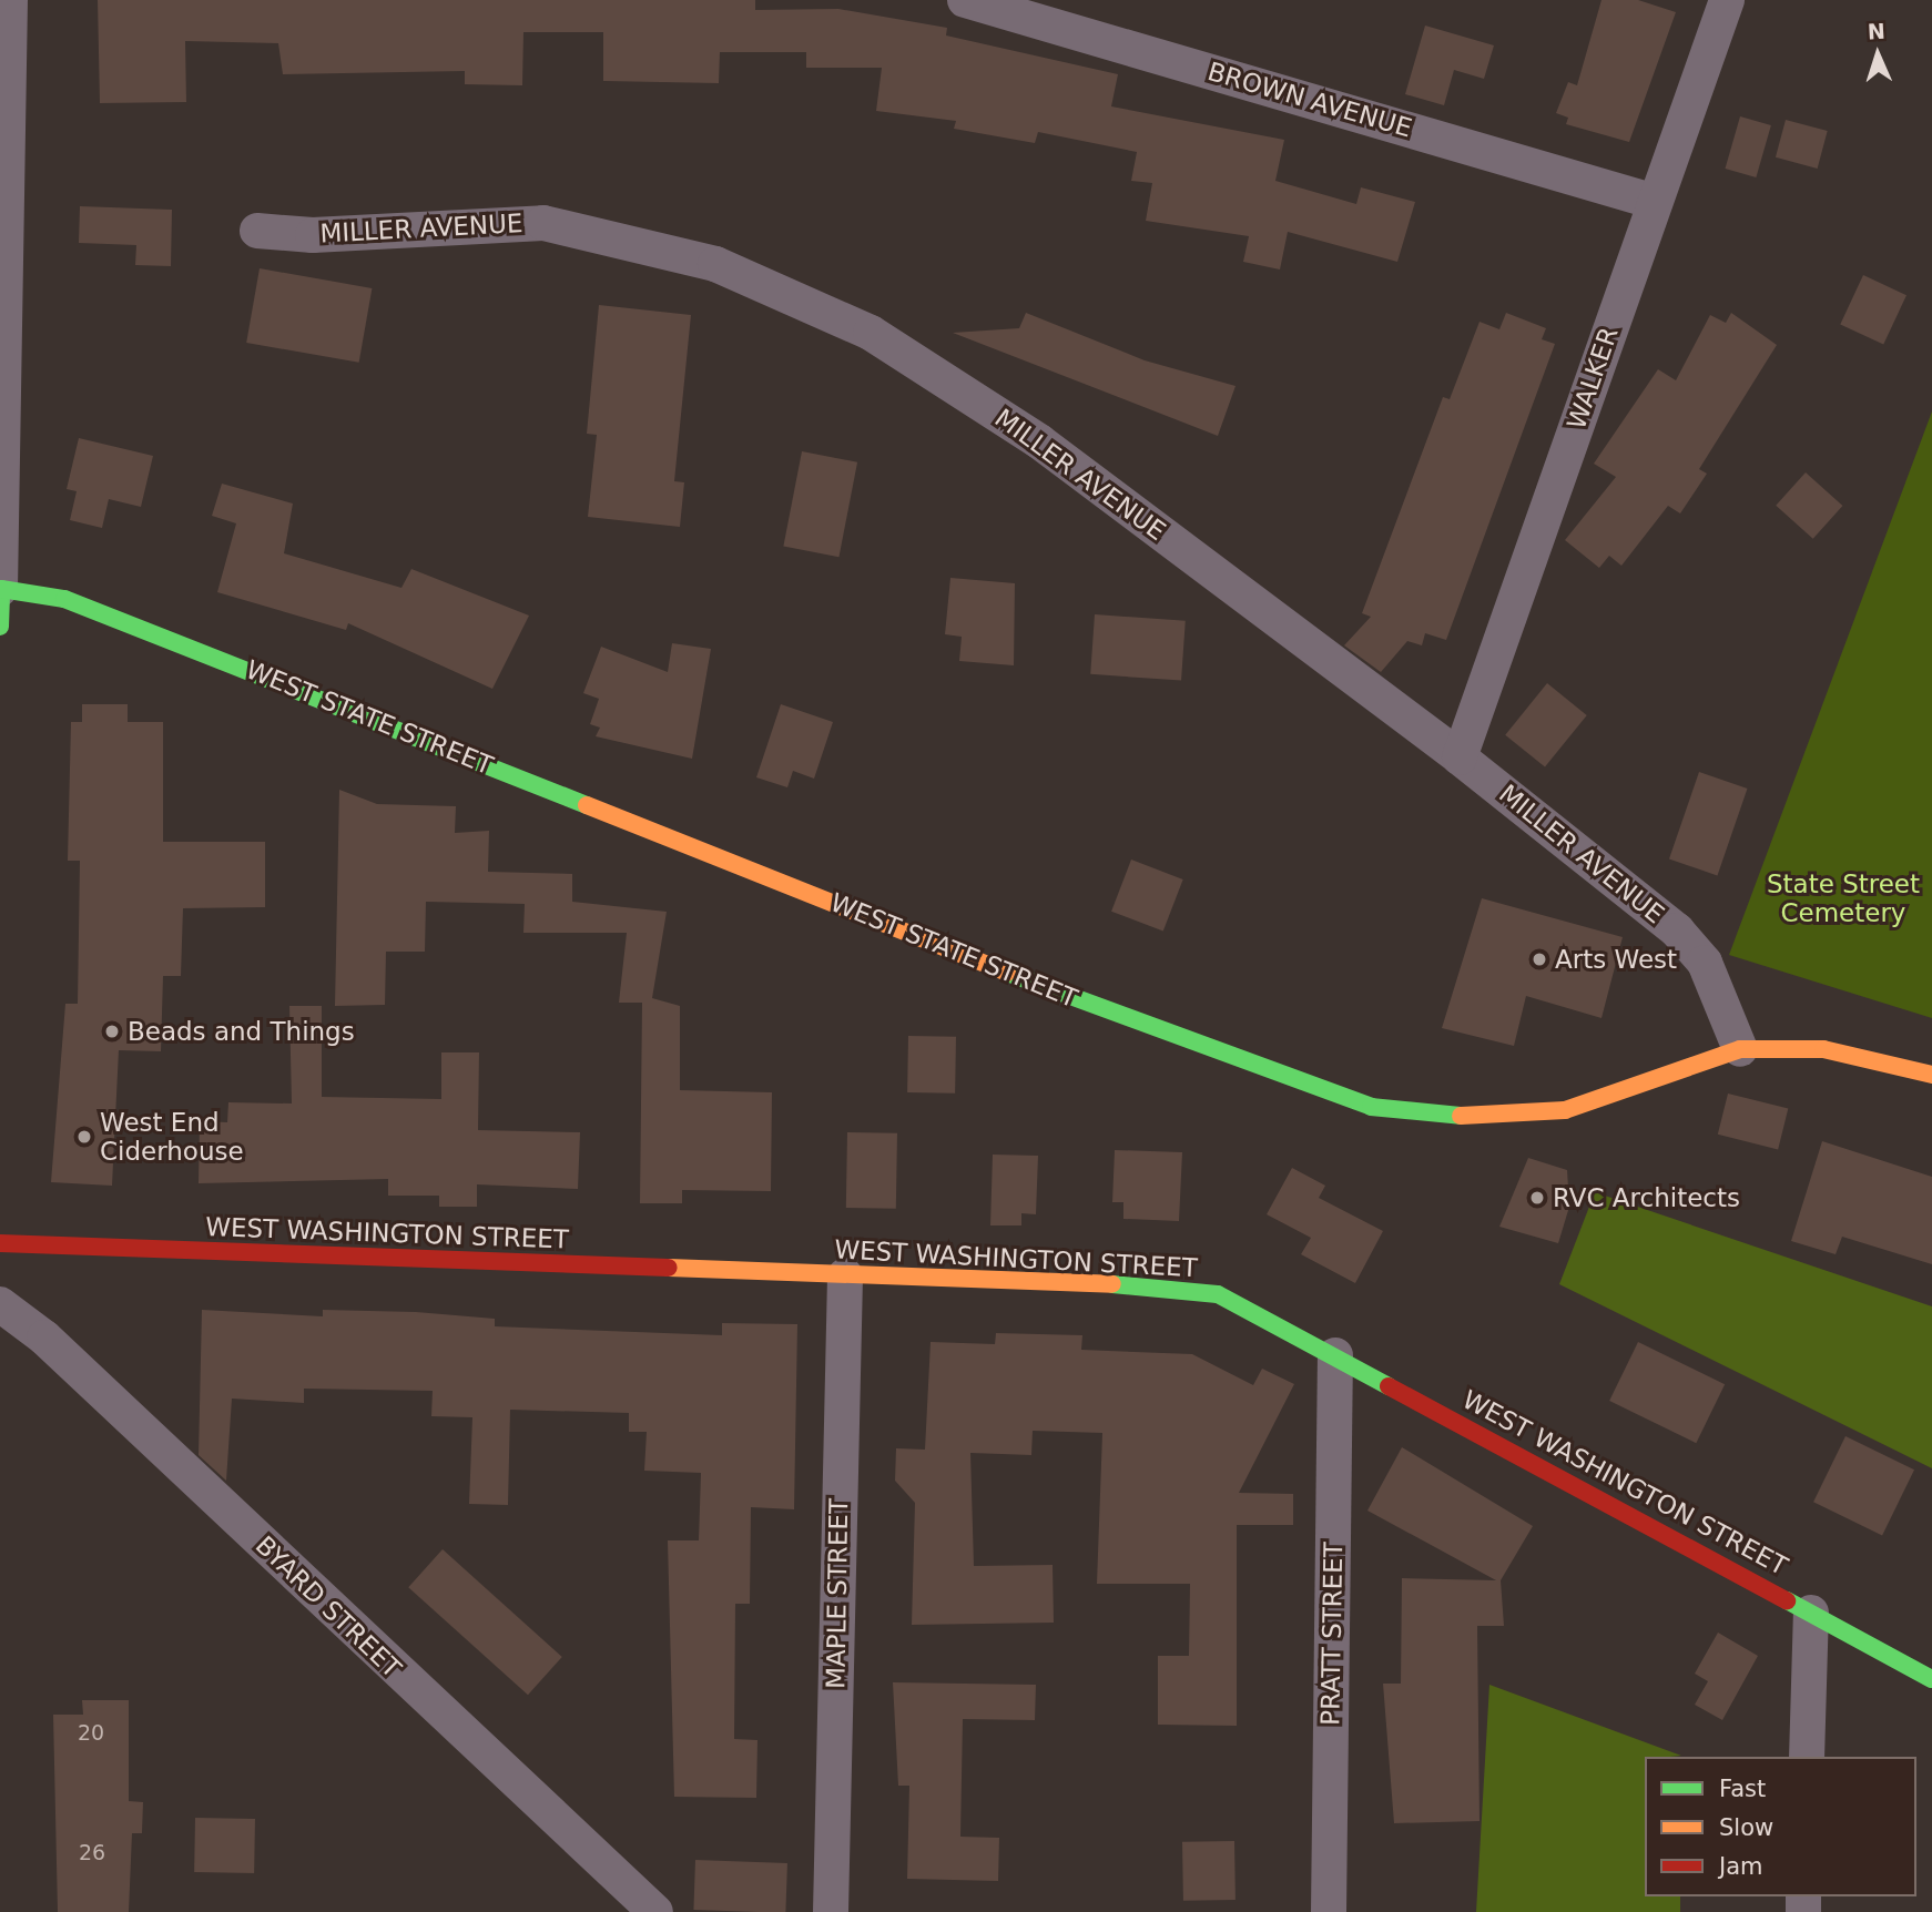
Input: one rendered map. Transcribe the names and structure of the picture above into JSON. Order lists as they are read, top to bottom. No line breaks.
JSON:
{"streets":{"street":["BROWN AVENUE","MILLER AVENUE","WALKER","WEST STATE STREET","WEST WASHINGTON STREET","MAPLE STREET","BYARD STREET","PRATT STREET"]},"crossings":[["BROWN AVENUE","WALKER"],["MILLER AVENUE","WALKER"],["MILLER AVENUE","WEST STATE STREET"],["WEST WASHINGTON STREET","MAPLE STREET"],["WEST WASHINGTON STREET","PRATT STREET"]],"parks":["State Street Cemetery"],"places":["Arts West","Beads and Things","West End Ciderhouse","RVC Architects"],"house_numbers":["20","26"],"legend":["Fast","Slow","Jam"],"north":"top"}
